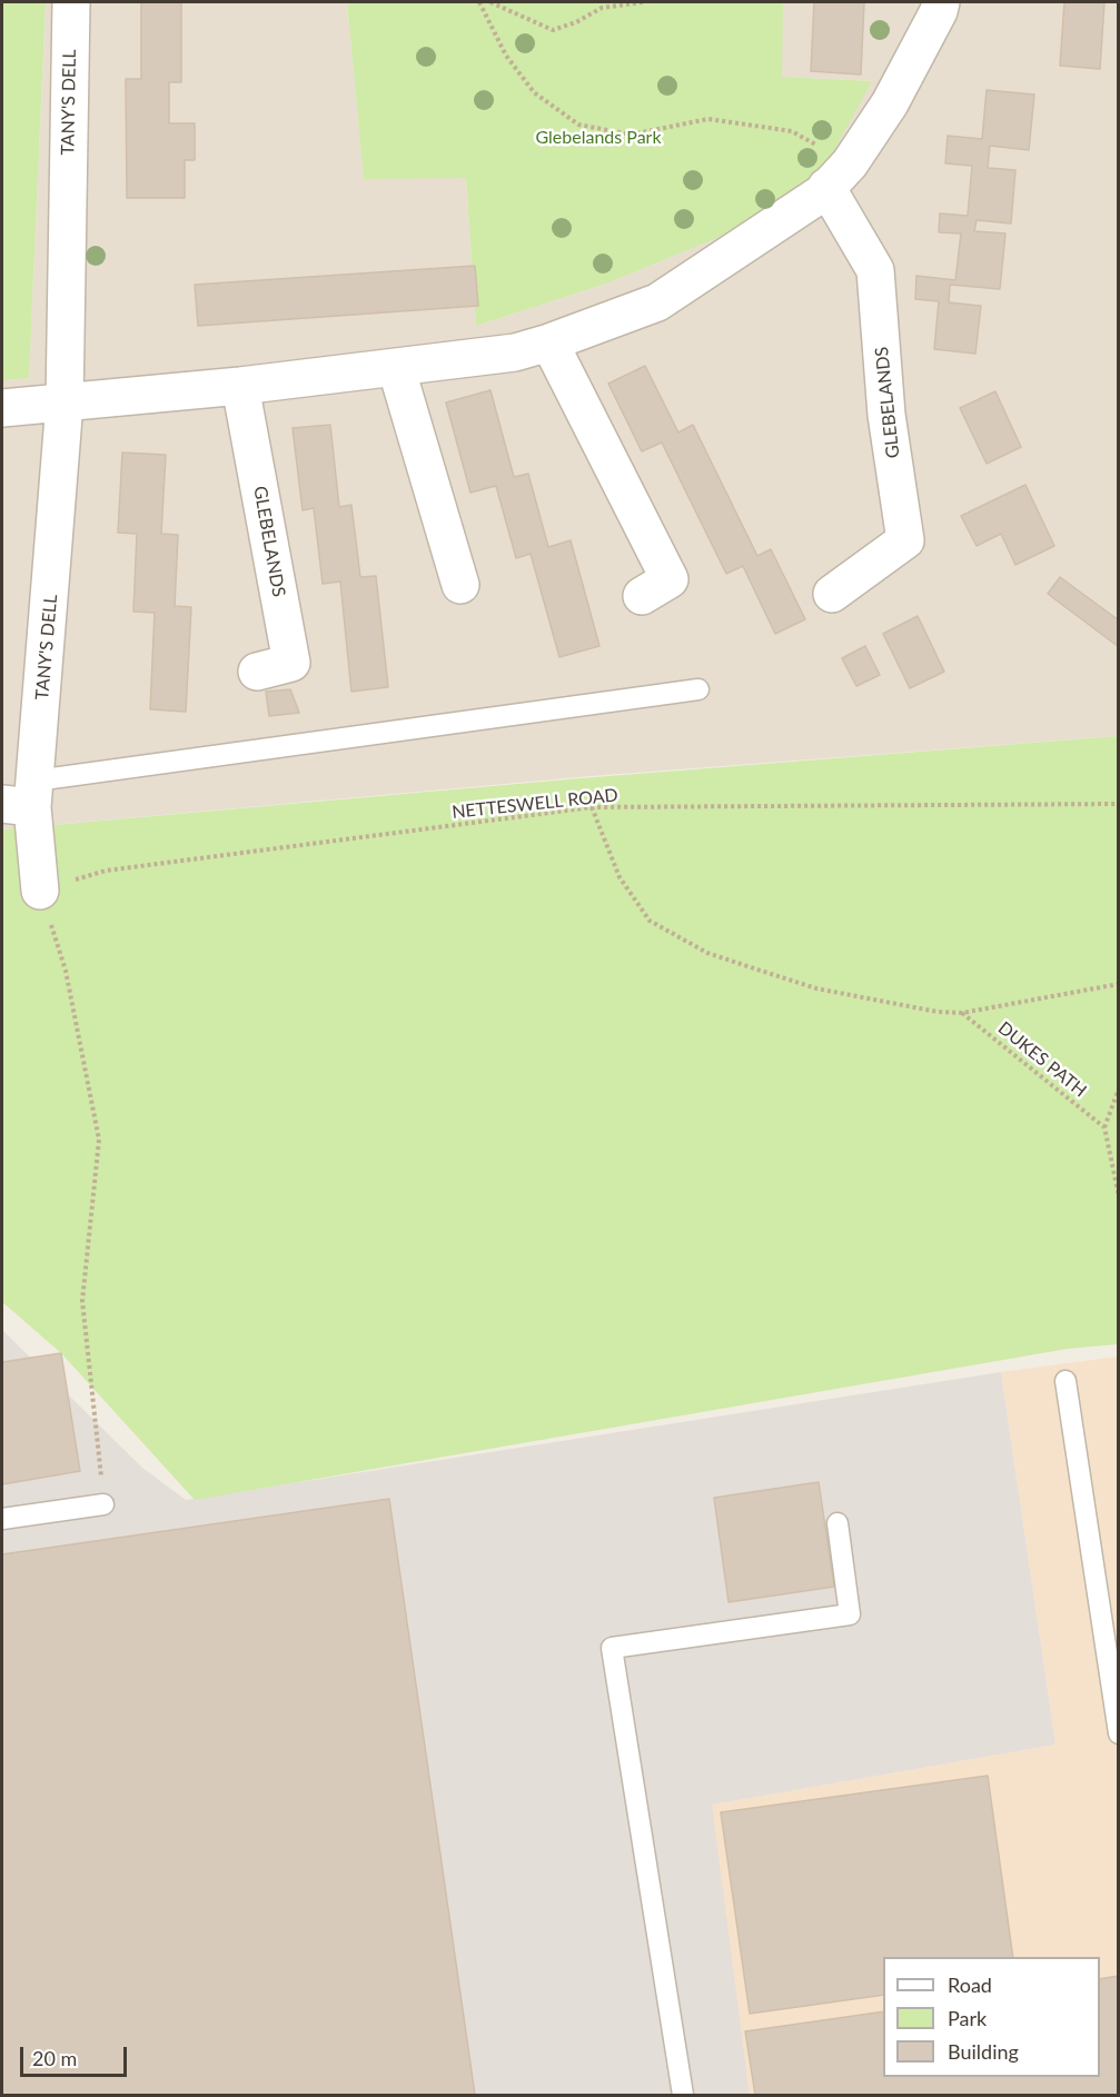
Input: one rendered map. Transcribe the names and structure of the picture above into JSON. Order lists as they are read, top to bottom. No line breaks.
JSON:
{"streets":{"street":["TANY'S DELL","GLEBELANDS"],"path":["NETTESWELL ROAD","DUKES PATH"]},"crossings":[["TANY'S DELL","NETTESWELL ROAD"]],"parks":["Glebelands Park"],"legend":["Road","Park","Building"],"scale_bar":"20 m"}
